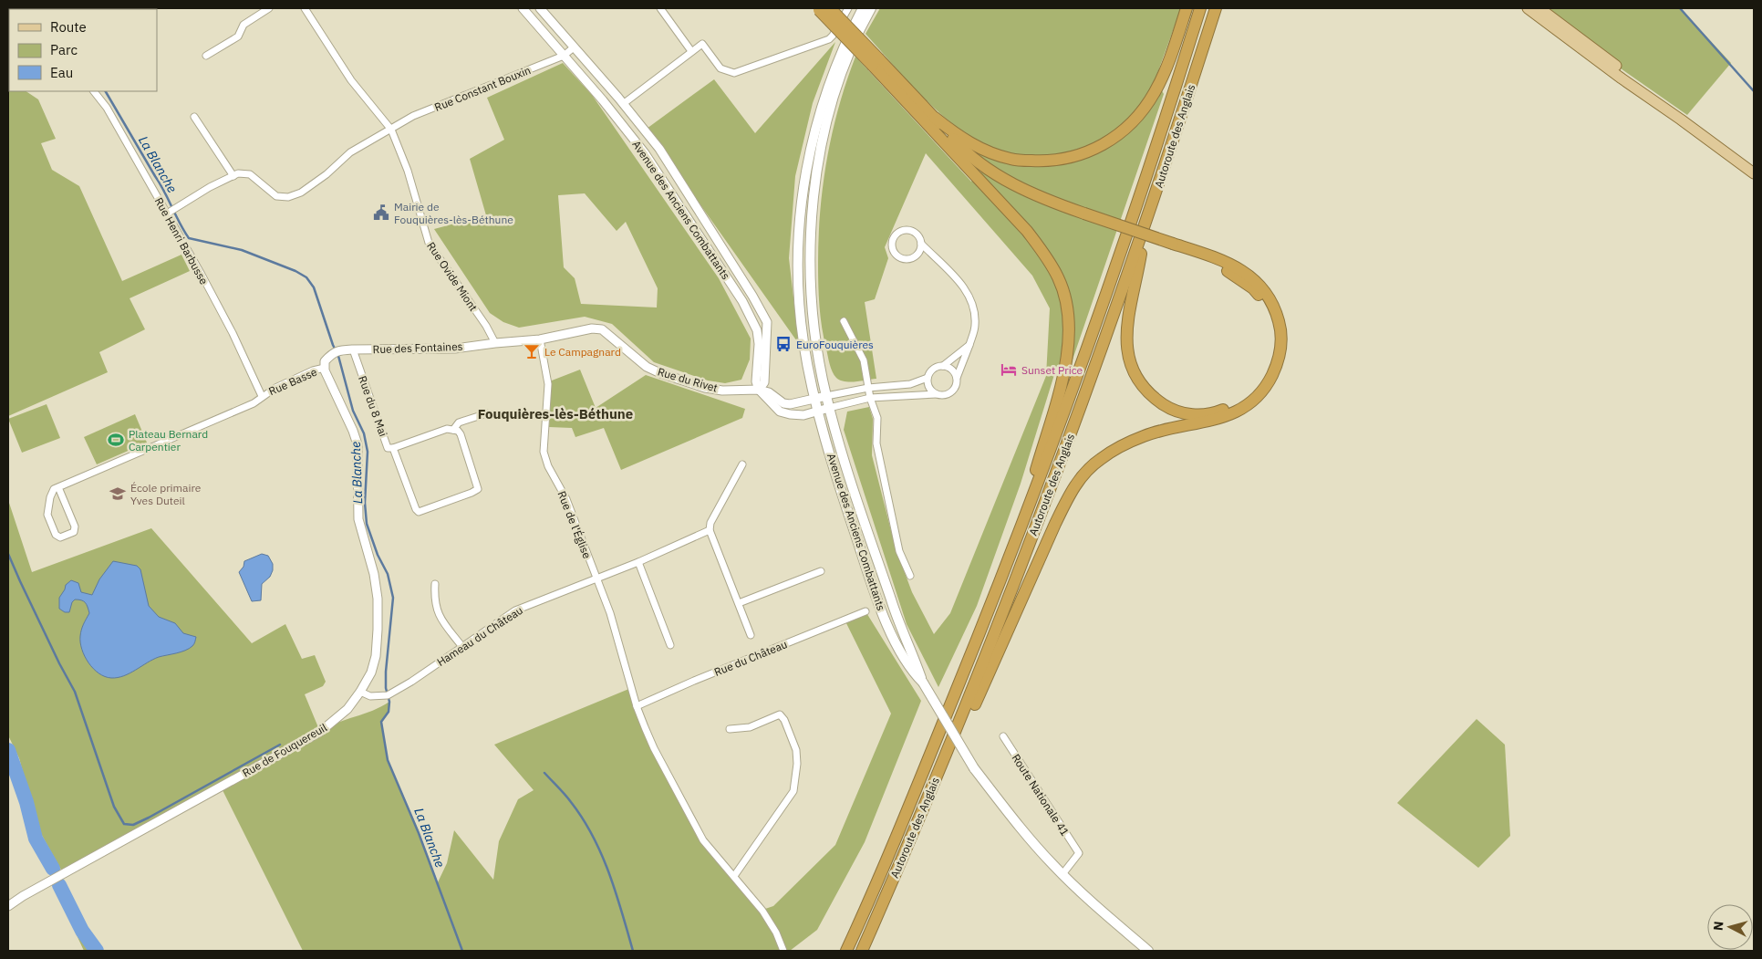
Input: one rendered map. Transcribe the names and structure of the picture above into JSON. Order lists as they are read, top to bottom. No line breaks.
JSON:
{"streets":{"highway":["Autoroute des Anglais"],"main road":["Avenue des Anciens Combattants"],"street":["Rue Constant Bouxin","Rue Henri Barbusse","Rue Ovide Miont","Rue des Fontaines","Rue du Rivet","Rue Basse","Rue du 8 Mai","Rue de l'Église","Hameau du Château","Rue du Château","Rue de Fouquereuil","Route Nationale 41"]},"crossings":[["Rue Constant Bouxin","Avenue des Anciens Combattants"],["Rue Constant Bouxin","Rue Ovide Miont"],["Avenue des Anciens Combattants","Rue du Rivet"],["Rue Henri Barbusse","Rue Basse"],["Rue Ovide Miont","Rue des Fontaines"],["Rue Ovide Miont","Rue du Rivet"],["Rue des Fontaines","Rue du Rivet"],["Rue des Fontaines","Rue Basse"],["Rue des Fontaines","Rue du 8 Mai"],["Rue des Fontaines","Rue de Fouquereuil"],["Rue du Rivet","Rue de l'Église"],["Rue Basse","Rue de Fouquereuil"],["Rue de l'Église","Hameau du Château"],["Rue de l'Église","Rue du Château"],["Hameau du Château","Rue de Fouquereuil"]],"districts":["Fouquières-lès-Béthune"],"water":["La Blanche"],"places":{"public building":["Mairie de Fouquières-lès-Béthune"],"bus stop":["EuroFouquières"],"bar":["Le Campagnard"],"hotel":["Sunset Price"],"sports":["Plateau Bernard Carpentier"],"school or university":["École primaire Yves Duteil"]},"legend":["Route","Parc","Eau"],"north":"left"}
